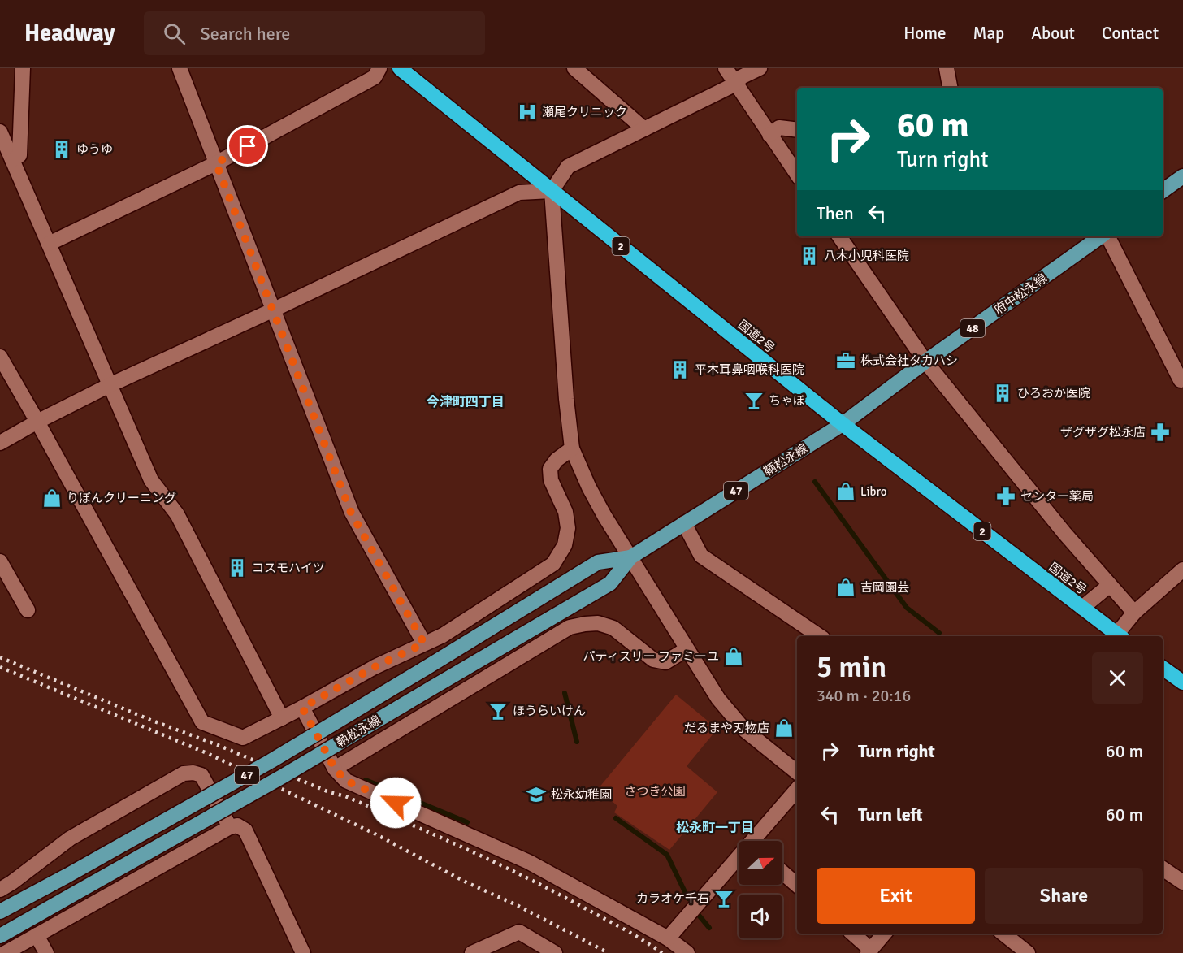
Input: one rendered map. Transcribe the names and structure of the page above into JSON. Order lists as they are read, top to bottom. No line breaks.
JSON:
{"streets":{"highway":["2","国道2号"],"main road":["府中松永線","48","鞆松永線","47"]},"crossings":[["府中松永線","国道2号"],["府中松永線","鞆松永線"],["国道2号","鞆松永線"]],"districts":["今津町四丁目","松永町一丁目"],"parks":["さつき公園"],"places":{"hospital":["瀬尾クリニック"],"building":["ゆうゆ","八木小児科医院","平木耳鼻咽喉科医院","ひろおか医院","コスモハイツ"],"office":["株式会社タカハシ"],"bar":["ちゃぼ","ほうらいけん","カラオケ千石"],"pharmacy":["ザグザグ松永店","センター薬局"],"shop":["Libro","りぼんクリーニング","吉岡園芸","パティスリー ファミーユ","だるまや刃物店"],"school or university":["松永幼稚園"]},"north":"right","page":{"header":"Headway","search":"Search here","nav":["Home","Map","About","Contact"],"turn":["60 m","Turn right"],"then":"Then","heading":["5 min","340 m · 20:16"],"list":[{"name":"Turn right","value":"60 m"},{"name":"Turn left","value":"60 m"}],"buttons":["Exit","Share"]}}
